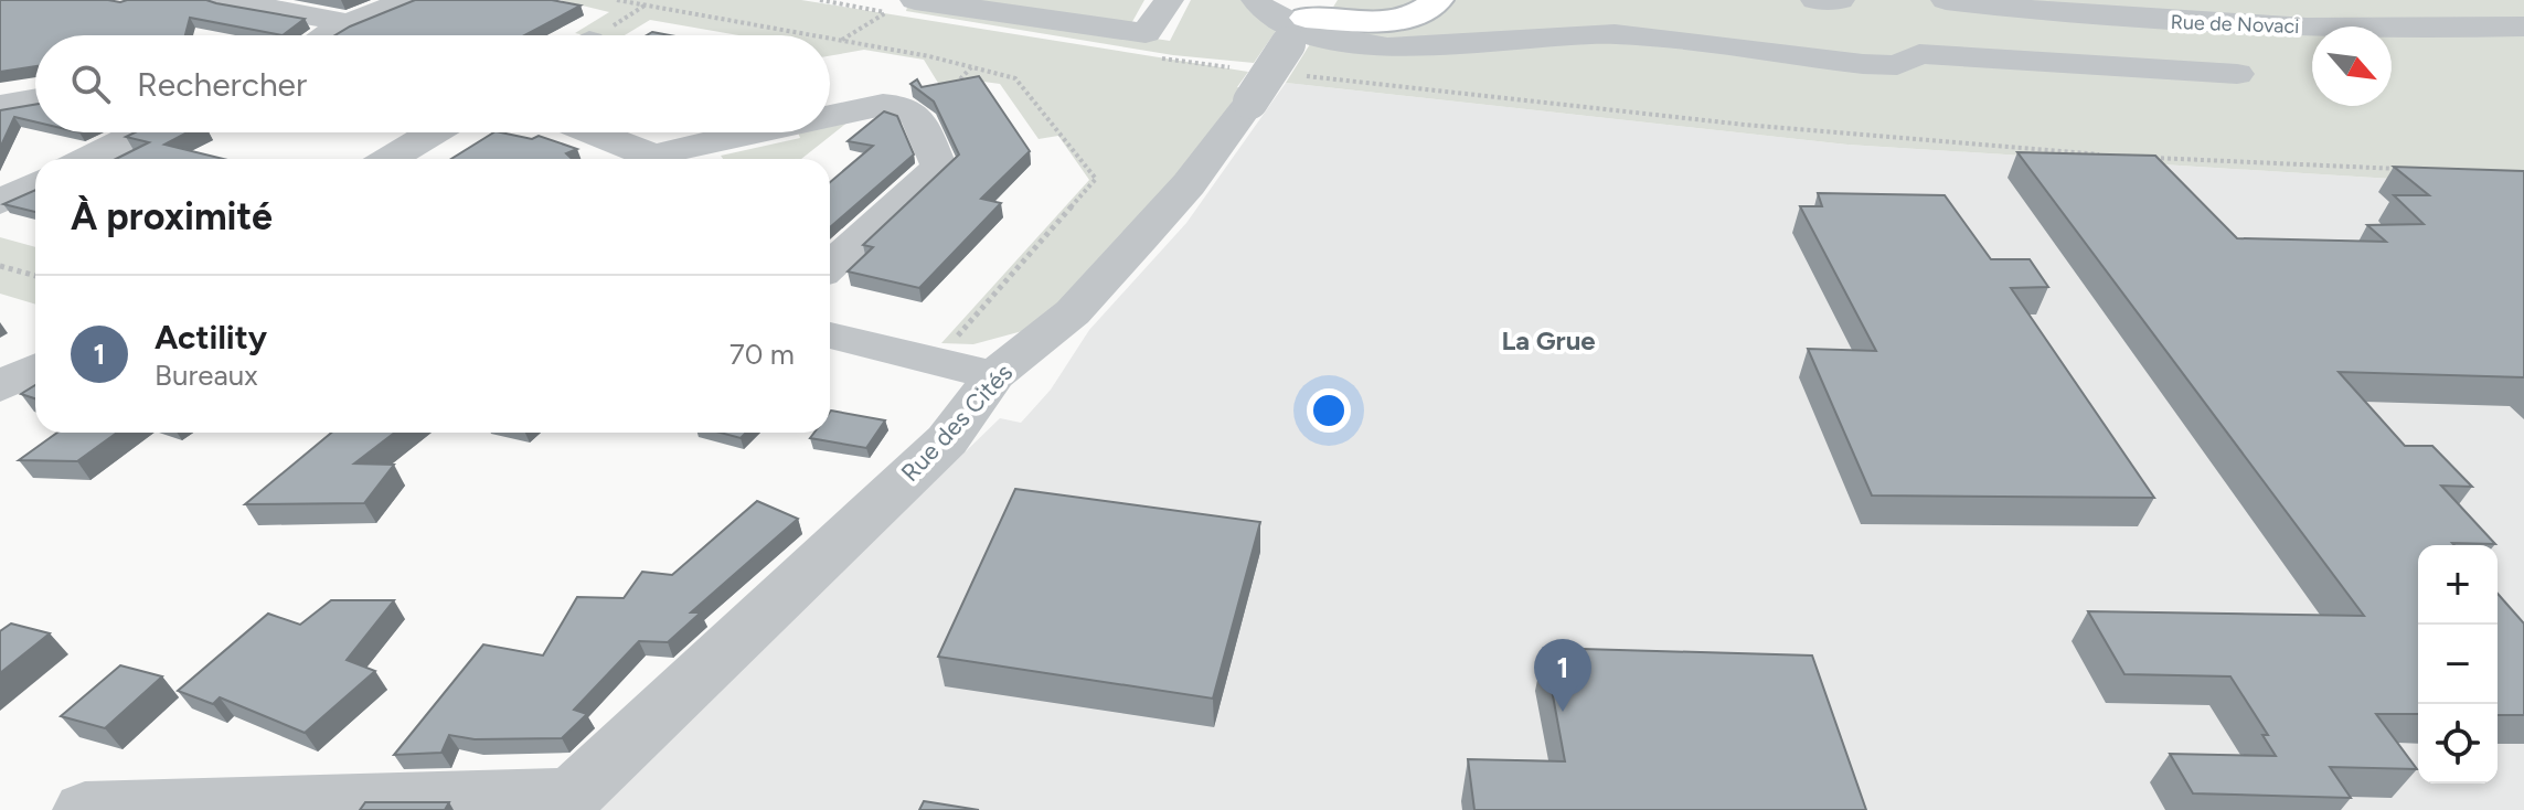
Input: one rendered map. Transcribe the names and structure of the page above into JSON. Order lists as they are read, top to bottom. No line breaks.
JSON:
{"streets":{"street":["Rue de Novaci","Rue des Cités"]},"districts":["La Grue"],"north":"bottom right","page":{"search":"Rechercher","heading":"À proximité","list":[{"mark":"1","name":"Actility","note":"Bureaux","value":"70 m"}],"map_buttons":["+","−"],"pins":"1"}}
